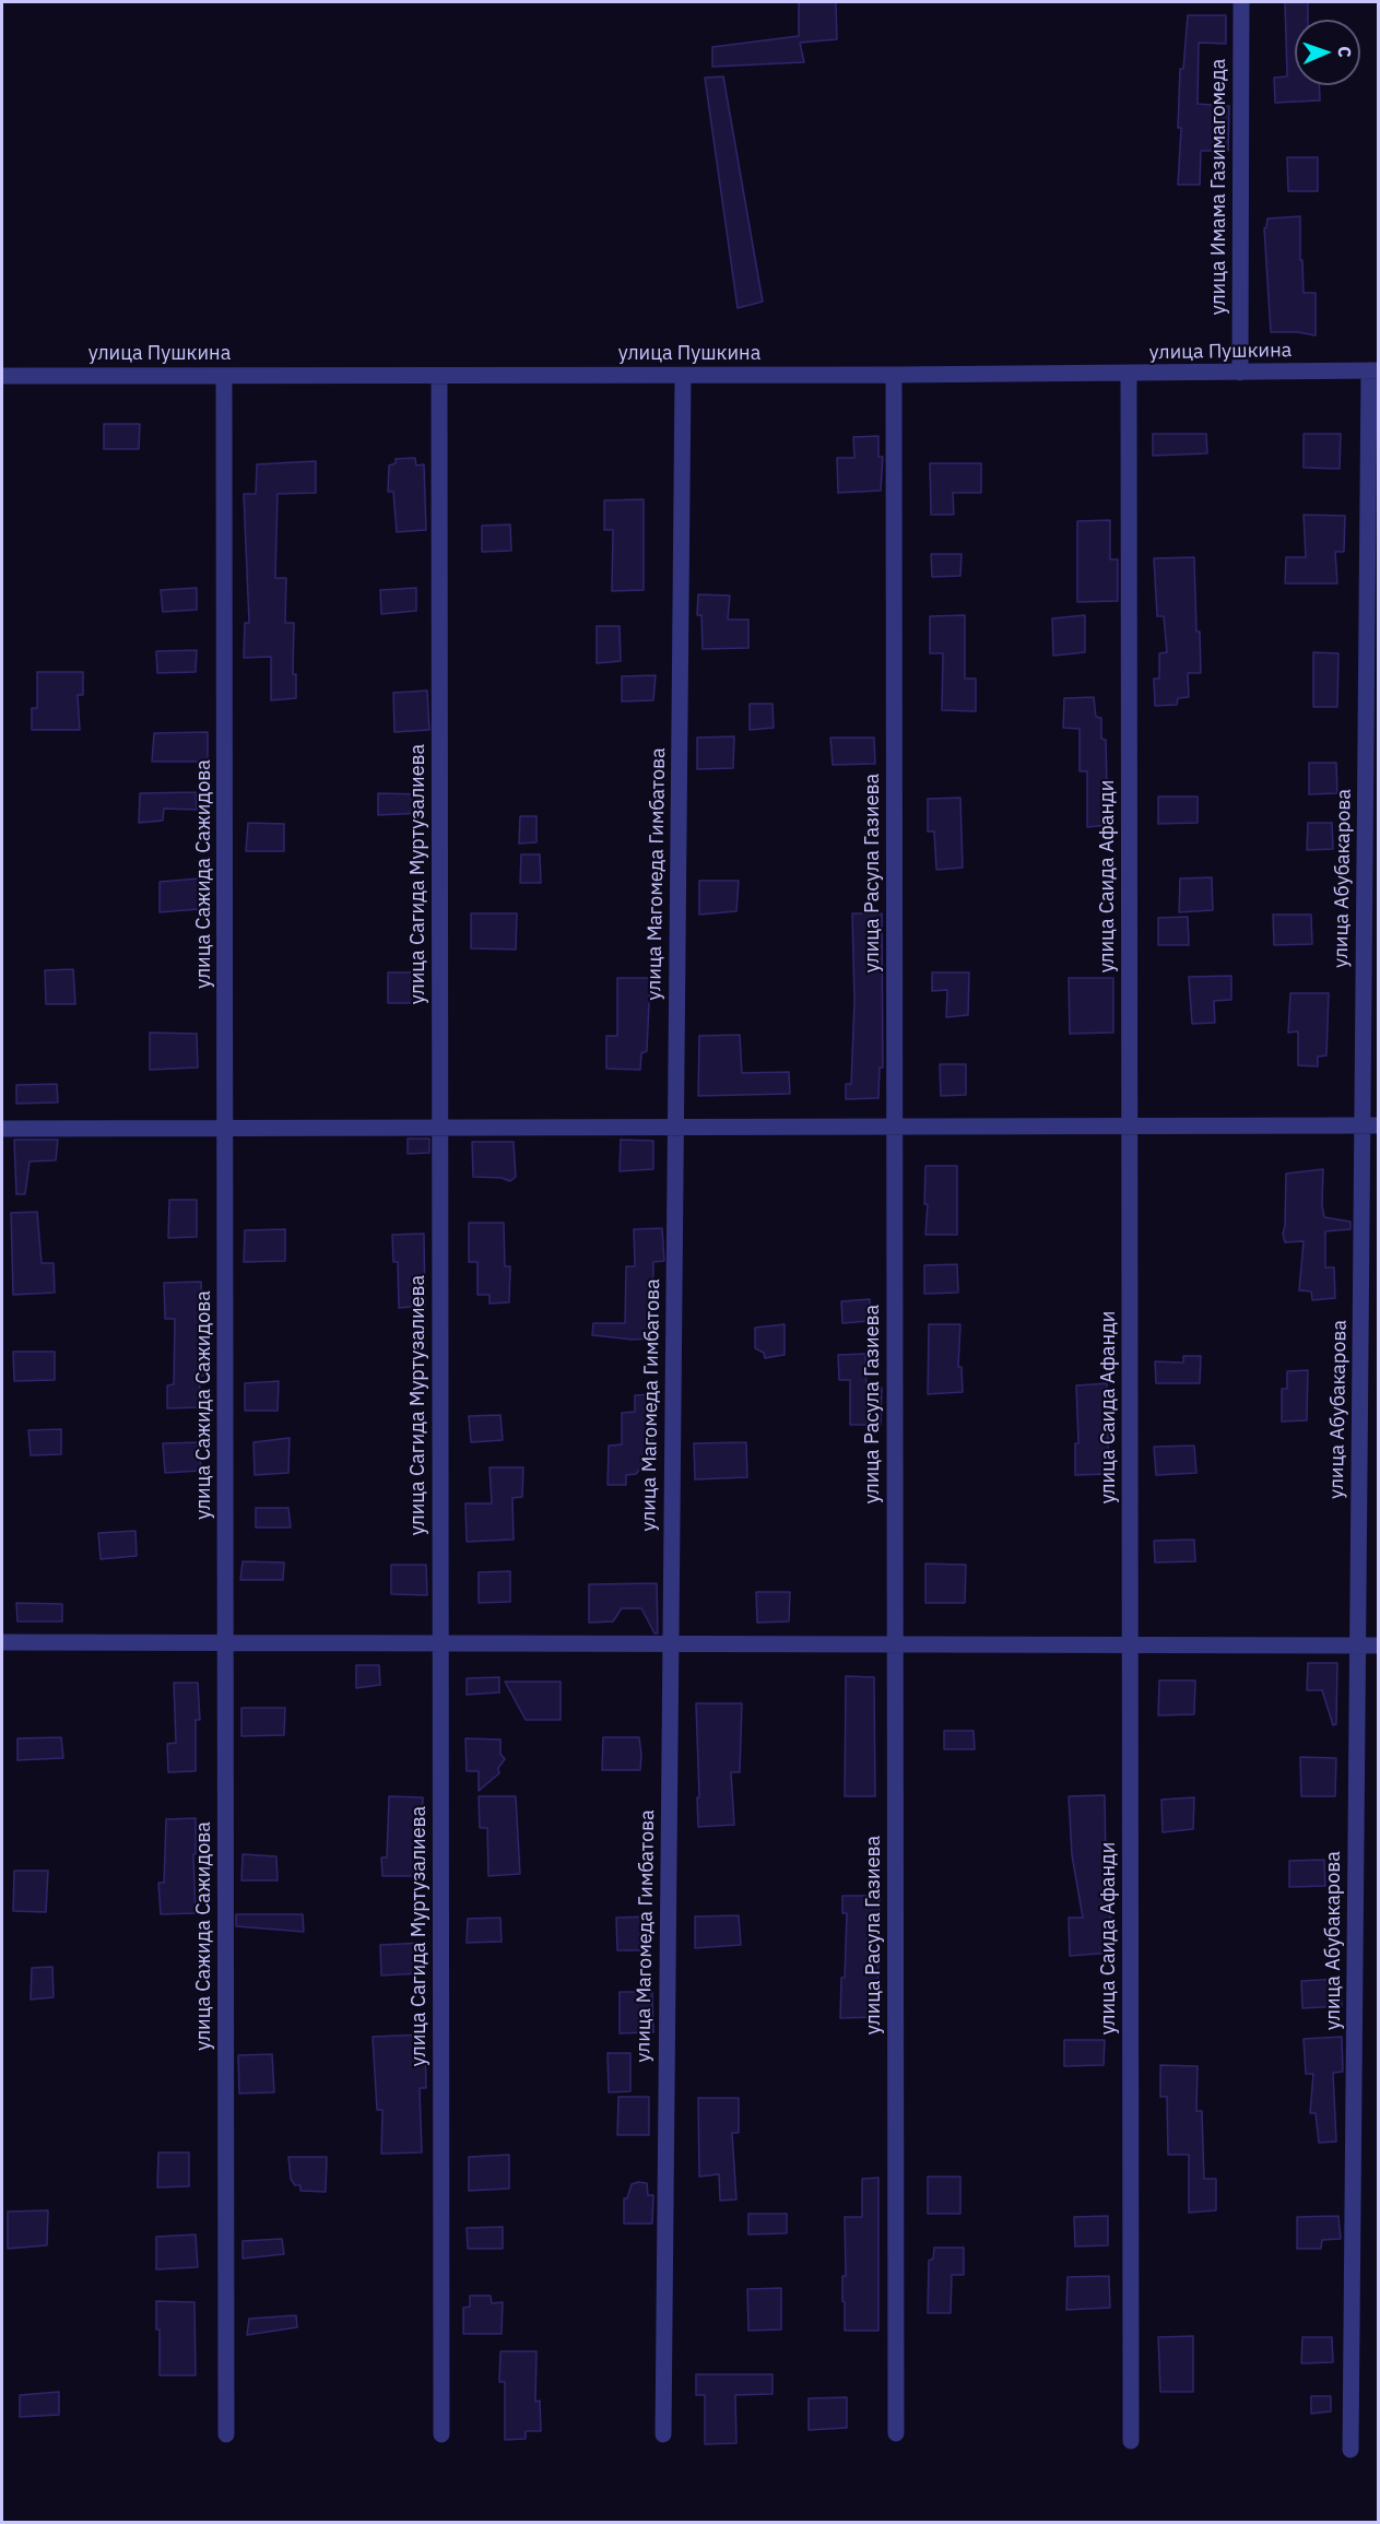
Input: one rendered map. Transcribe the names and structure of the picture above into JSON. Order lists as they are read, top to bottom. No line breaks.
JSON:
{"streets":{"street":["улица Имама Газимагомеда","улица Пушкина","улица Расула Газиева","улица Сажида Сажидова","улица Сагида Муртузалиева","улица Магомеда Гимбатова","улица Саида Афанди","улица Абубакарова"]},"crossings":[["улица Имама Газимагомеда","улица Пушкина"],["улица Пушкина","улица Расула Газиева"],["улица Пушкина","улица Сажида Сажидова"],["улица Пушкина","улица Сагида Муртузалиева"],["улица Пушкина","улица Магомеда Гимбатова"],["улица Пушкина","улица Саида Афанди"],["улица Пушкина","улица Абубакарова"]],"north":"right"}
